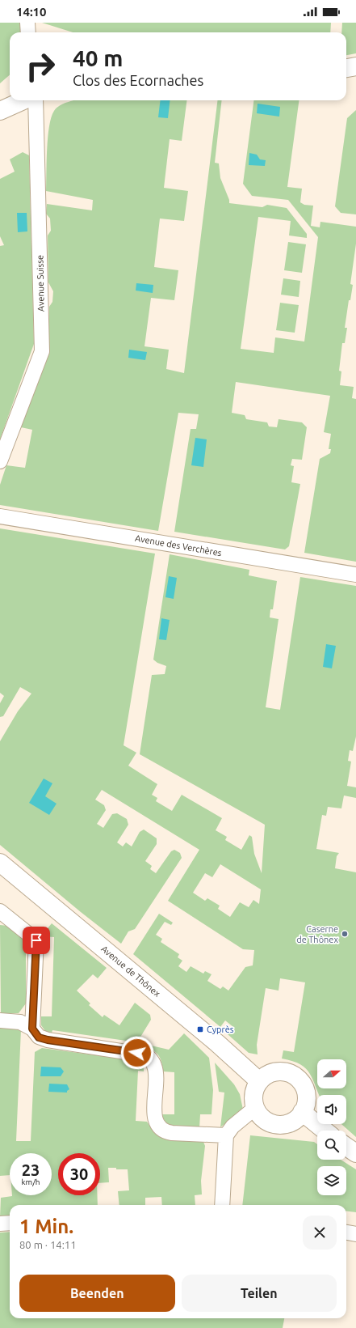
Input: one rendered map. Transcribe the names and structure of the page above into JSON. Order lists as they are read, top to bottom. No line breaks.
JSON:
{"streets":{"main road":["Avenue de Thônex"],"street":["Avenue Suisse","Avenue des Verchères"]},"places":{"other":["Caserne de Thônex"],"transit":["Cyprès"]},"north":"right","page":{"status":"14:10","turn":["40 m","Clos des Ecornaches"],"speed":"23 km/h","limit":"30","heading":["1 Min.","80 m · 14:11"],"buttons":["Beenden","Teilen"]}}
